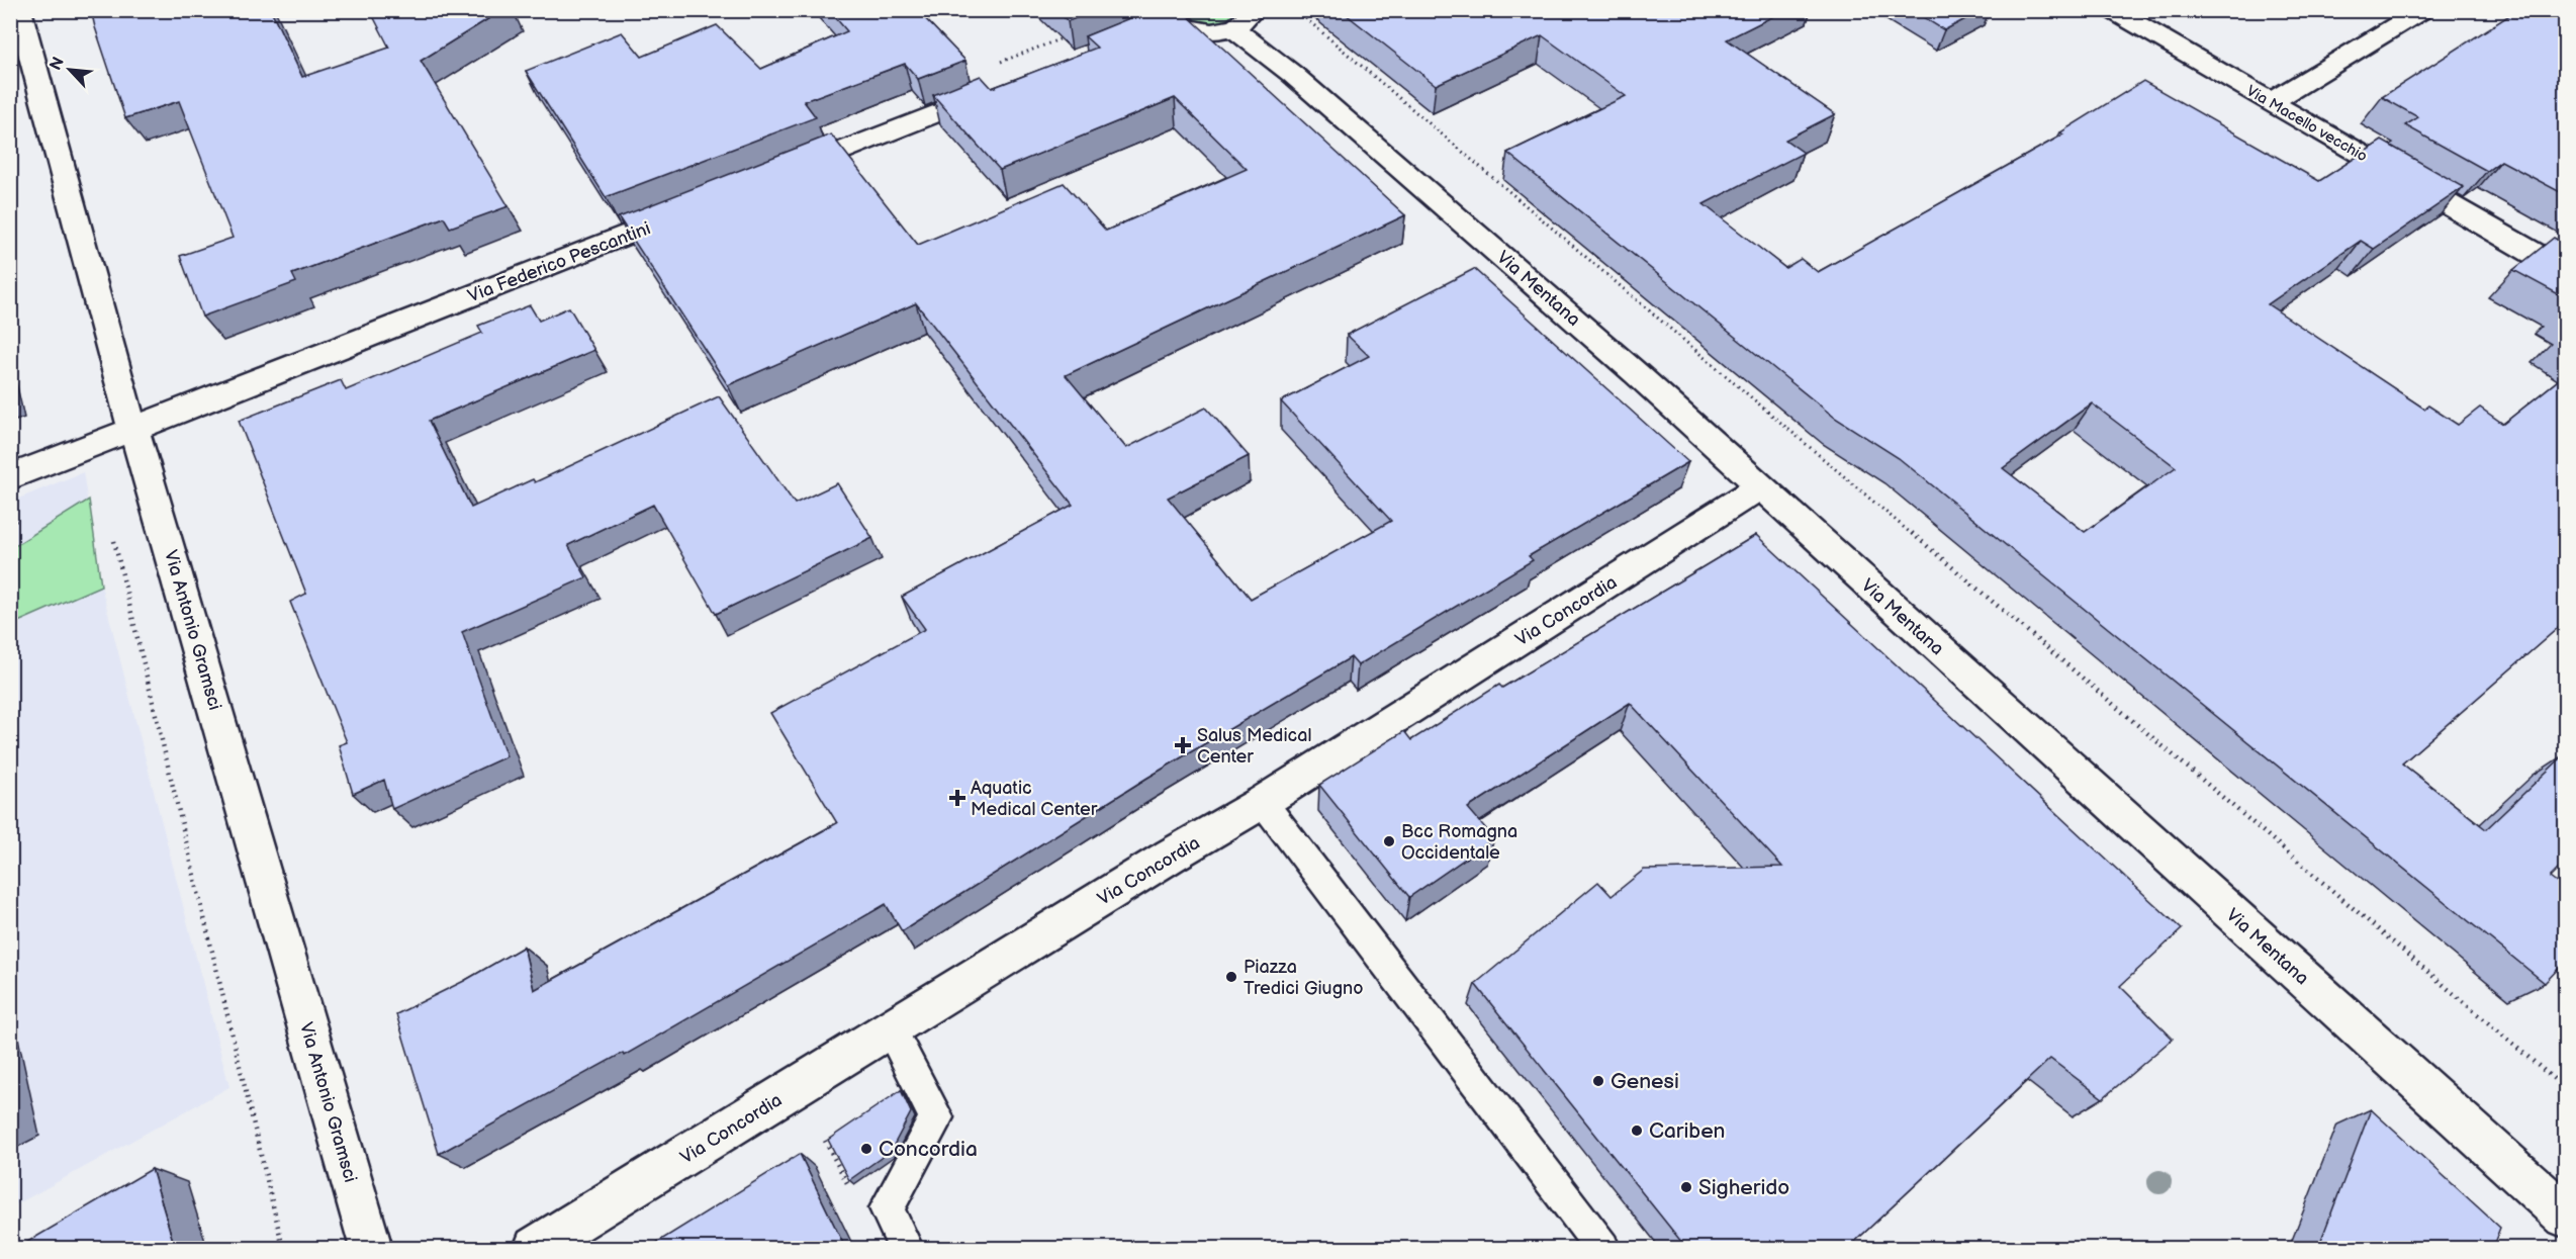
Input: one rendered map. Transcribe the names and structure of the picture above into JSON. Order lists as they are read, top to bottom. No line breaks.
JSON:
{"streets":{"street":["Via Macello vecchio","Via Federico Pescantini","Via Mentana","Via Concordia","Via Antonio Gramsci"]},"crossings":[["Via Federico Pescantini","Via Antonio Gramsci"],["Via Mentana","Via Concordia"]],"places":{"health":["Salus Medical Center","Aquatic Medical Center"],"other":["Bcc Romagna Occidentale","Piazza Tredici Giugno","Genesi","Cariben","Concordia","Sigherido"]},"north":"top left"}
